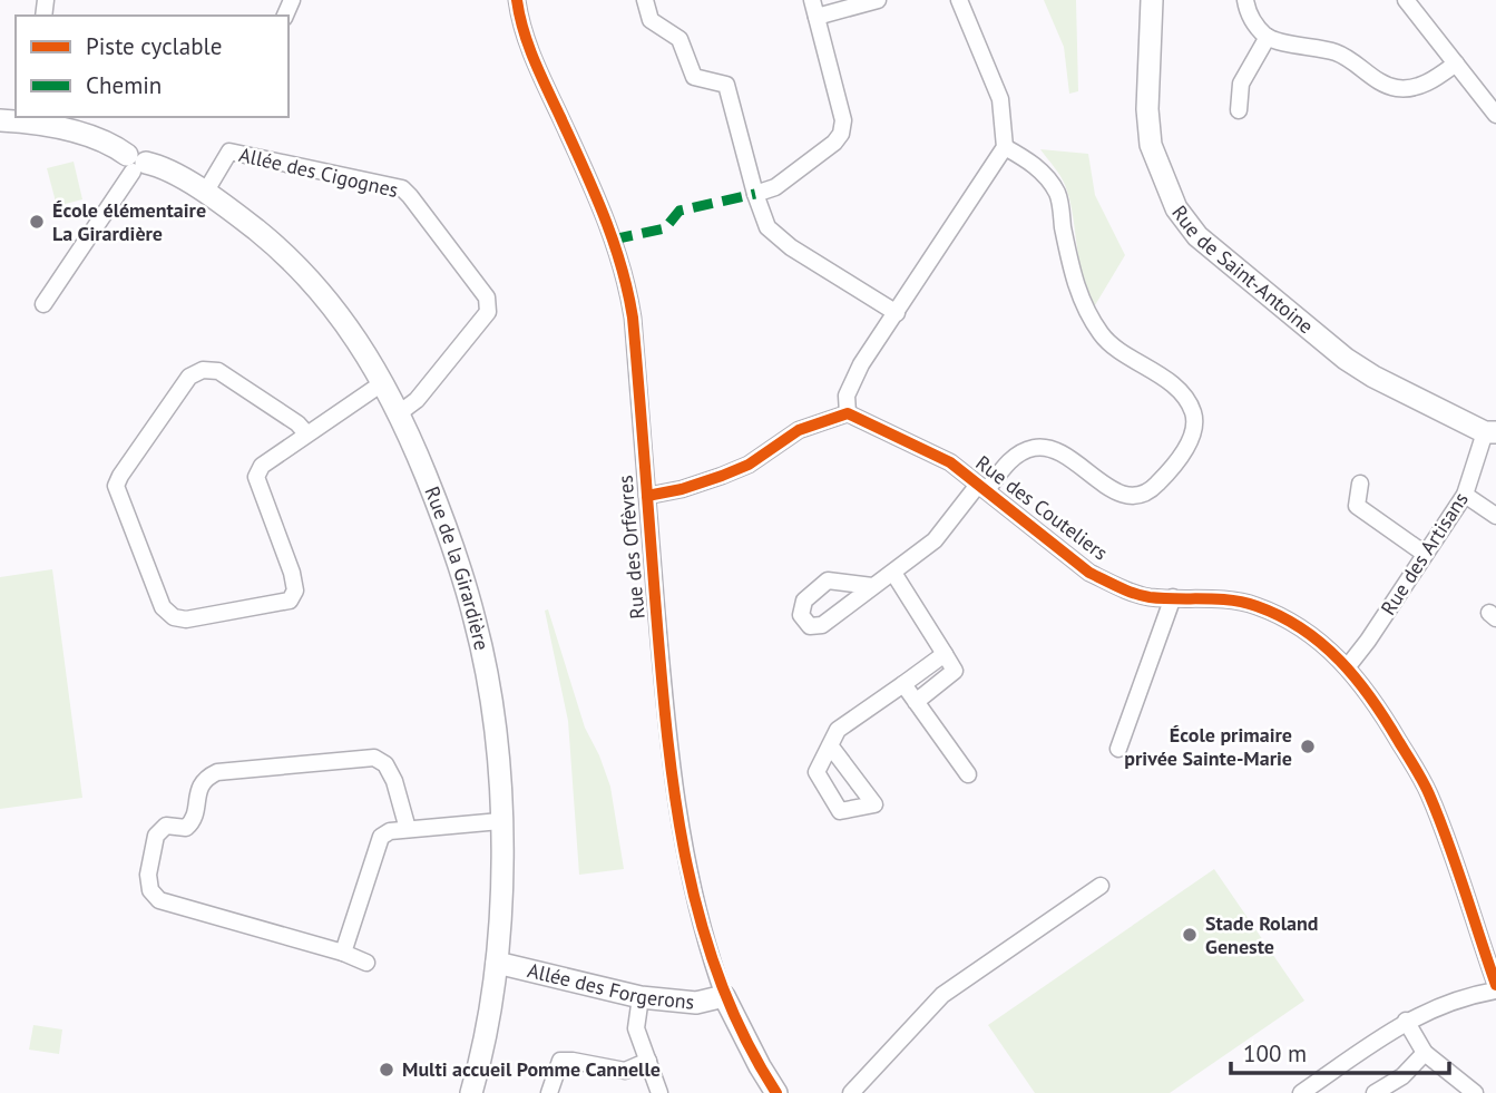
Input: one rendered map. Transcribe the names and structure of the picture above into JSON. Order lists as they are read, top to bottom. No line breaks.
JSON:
{"streets":{"street":["Allée des Cigognes","Rue de Saint-Antoine","Rue des Couteliers","Rue des Orfèvres","Rue des Artisans","Rue de la Girardière","Allée des Forgerons"]},"crossings":[["Allée des Cigognes","Rue de la Girardière"],["Rue de Saint-Antoine","Rue des Artisans"],["Rue des Couteliers","Rue des Artisans"],["Rue des Orfèvres","Allée des Forgerons"],["Rue de la Girardière","Allée des Forgerons"]],"places":["École élémentaire La Girardière","École primaire privée Sainte-Marie","Stade Roland Geneste","Multi accueil Pomme Cannelle"],"legend":["Piste cyclable","Chemin"],"scale_bar":"100 m"}
